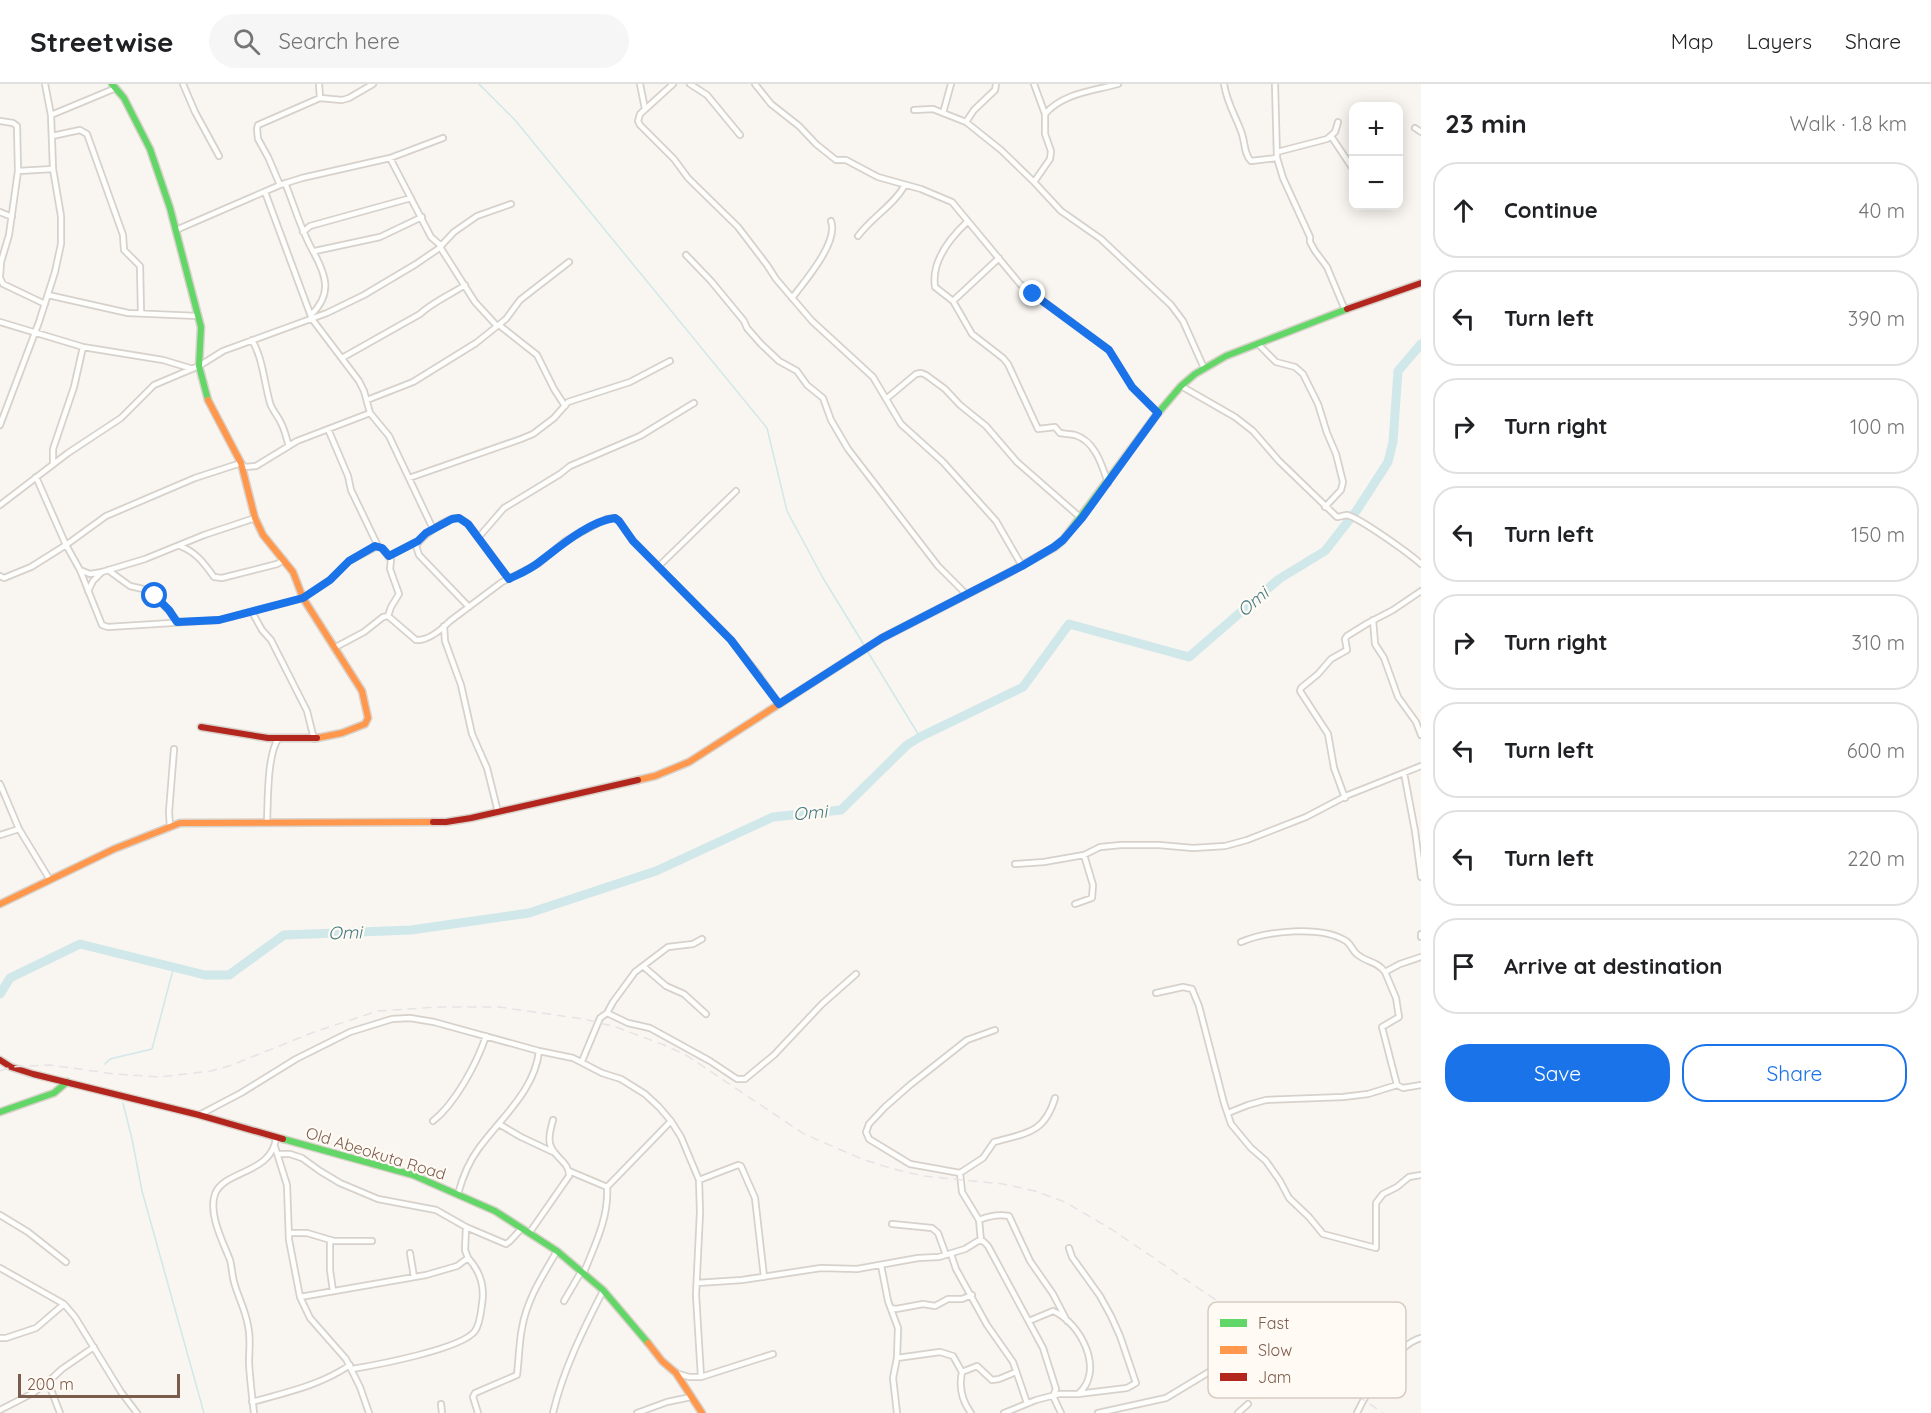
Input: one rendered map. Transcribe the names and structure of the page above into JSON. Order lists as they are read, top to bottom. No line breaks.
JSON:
{"streets":{"main road":["Old Abeokuta Road"]},"water":["Omi"],"legend":["Fast","Slow","Jam"],"scale_bar":"200 m","page":{"header":"Streetwise","search":"Search here","nav":["Map","Layers","Share"],"heading":["23 min","Walk · 1.8 km"],"map_buttons":["+","−"],"list":[["Continue","40 m"],["Turn left","390 m"],["Turn right","100 m"],["Turn left","150 m"],["Turn right","310 m"],["Turn left","600 m"],["Turn left","220 m"],"Arrive at destination"],"buttons":["Save","Share"],"scale":"200 m"}}
